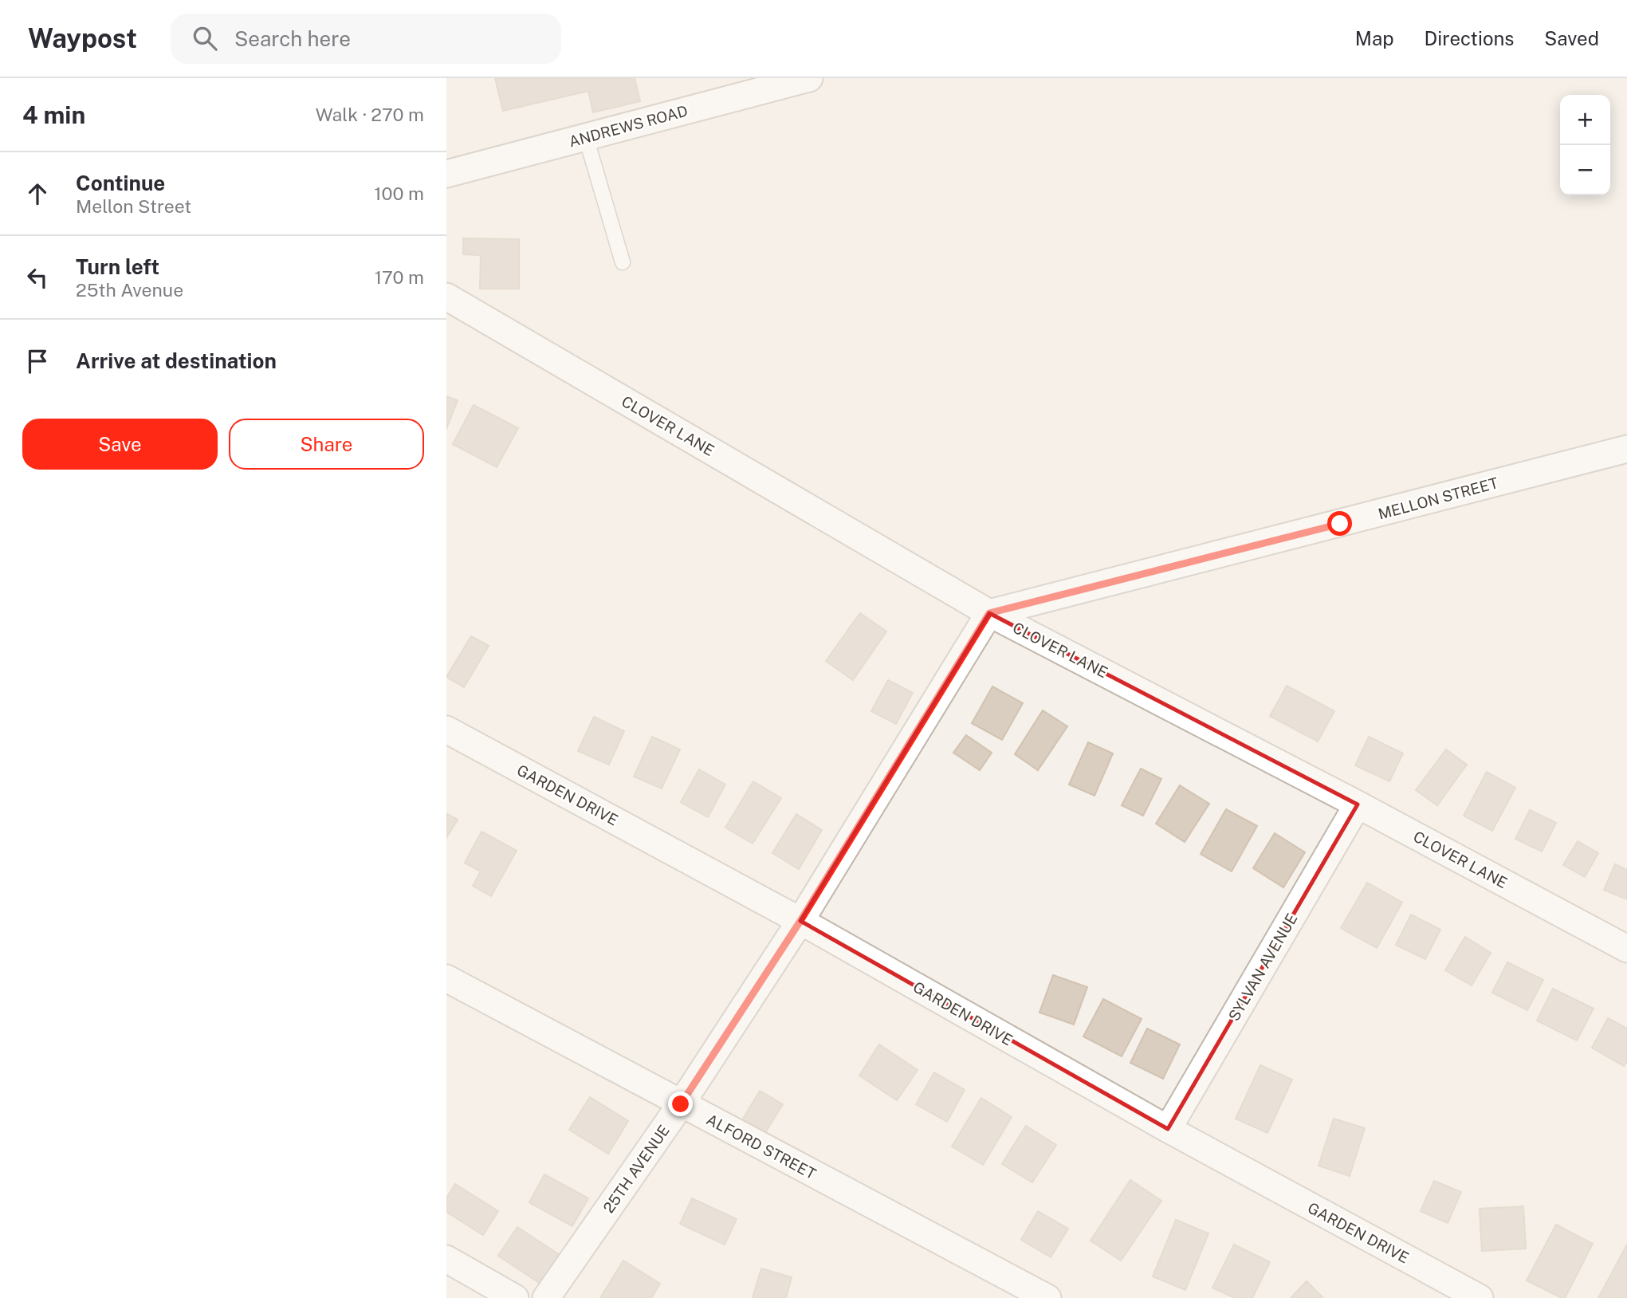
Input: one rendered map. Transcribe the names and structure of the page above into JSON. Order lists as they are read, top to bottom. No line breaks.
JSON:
{"streets":{"street":["ANDREWS ROAD","CLOVER LANE","MELLON STREET","GARDEN DRIVE","SYLVAN AVENUE","ALFORD STREET","25TH AVENUE"]},"crossings":[["CLOVER LANE","MELLON STREET"],["CLOVER LANE","SYLVAN AVENUE"],["CLOVER LANE","25TH AVENUE"],["MELLON STREET","25TH AVENUE"],["GARDEN DRIVE","SYLVAN AVENUE"],["GARDEN DRIVE","25TH AVENUE"],["ALFORD STREET","25TH AVENUE"]],"page":{"header":"Waypost","search":"Search here","nav":["Map","Directions","Saved"],"heading":["4 min","Walk · 270 m"],"map_buttons":["+","−"],"list":[["Continue","Mellon Street","100 m"],["Turn left","25th Avenue","170 m"],"Arrive at destination"],"buttons":["Save","Share"]}}
